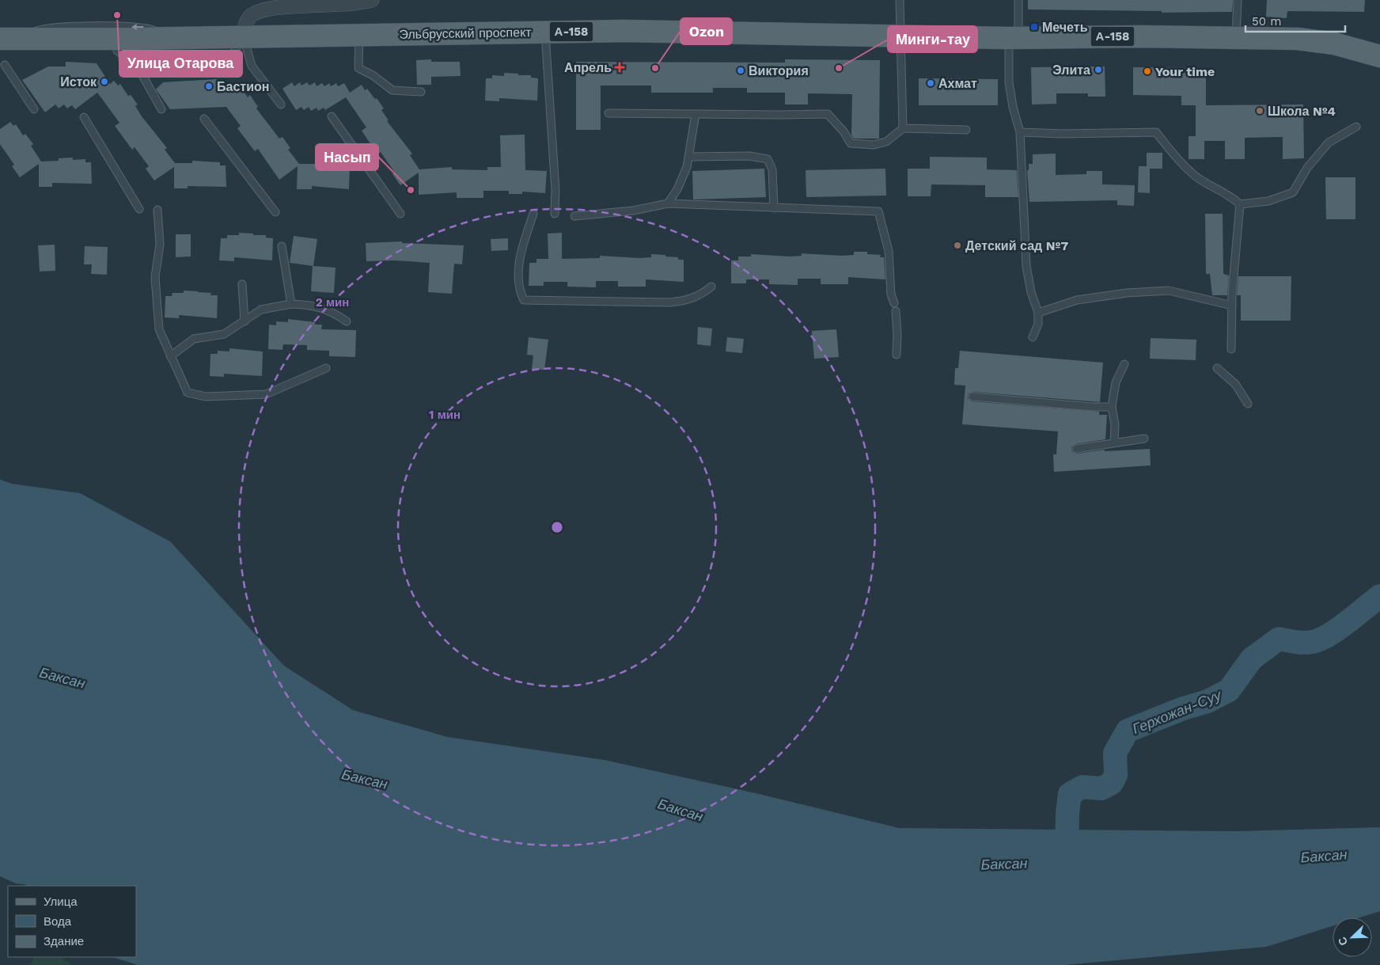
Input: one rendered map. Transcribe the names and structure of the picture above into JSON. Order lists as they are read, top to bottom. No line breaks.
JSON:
{"streets":{"main road":["А-158","Эльбрусский проспект"]},"water":["Баксан","Герхожан-Суу"],"places":{"other":["Улица Отарова","Ozon","Минги-тау","Элита","Виктория","Your time","Исток","Ахмат","Бастион","Школа №4","Насып","Детский сад №7"],"transit":["Мечеть"],"health":["Апрель"]},"legend":["Улица","Вода","Здание"],"scale_bar":"50 m","north":"bottom left","rings":["2 мин","1 мин"]}
